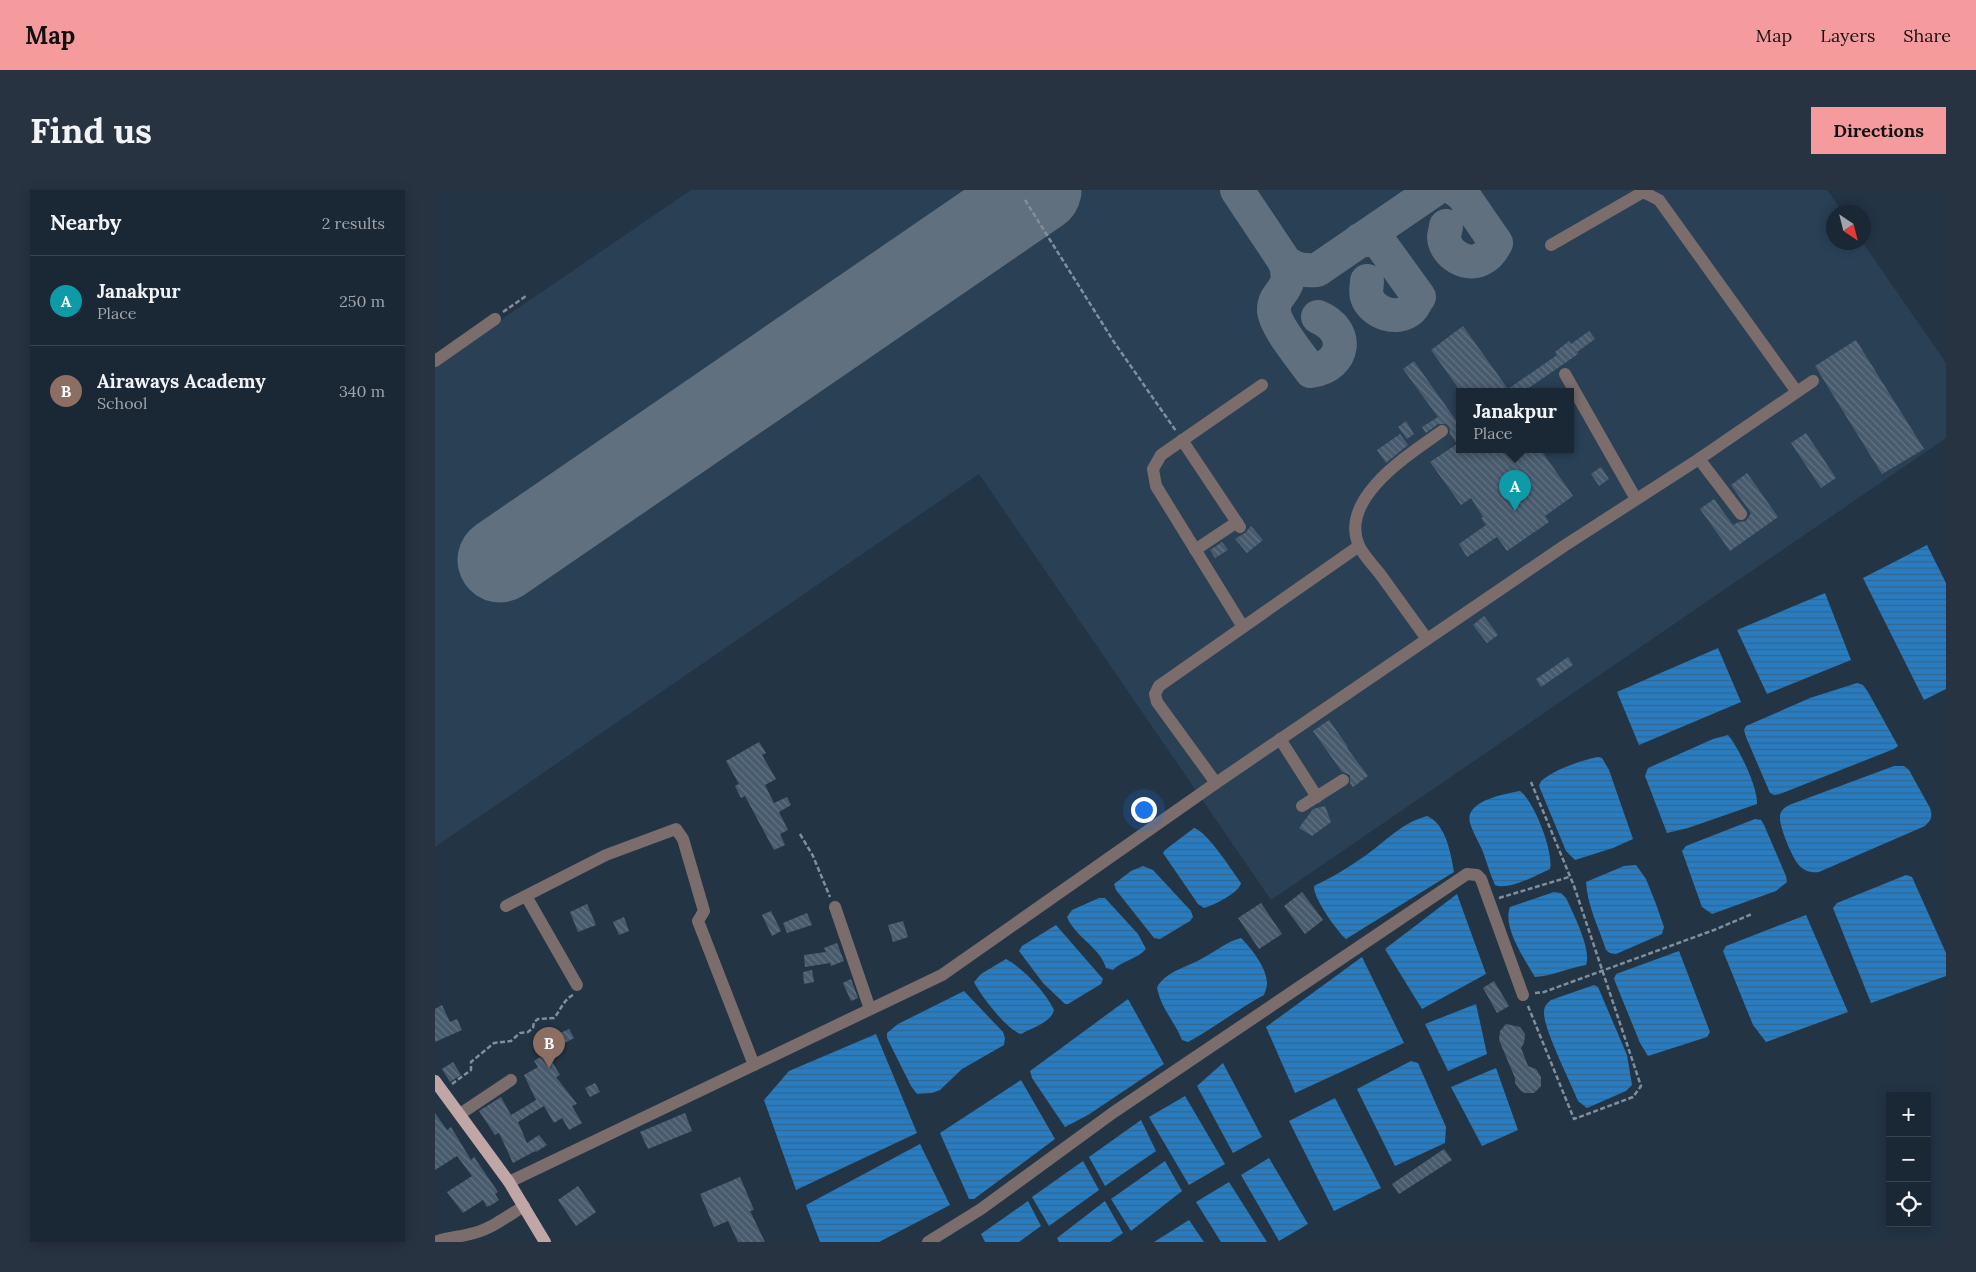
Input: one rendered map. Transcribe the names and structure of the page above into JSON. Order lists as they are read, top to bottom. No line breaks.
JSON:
{"north":"bottom right","page":{"header":"Map","nav":["Map","Layers","Share"],"buttons":"Directions","title":"Find us","heading":["Nearby","2 results"],"list":[{"mark":"A","name":"Janakpur","note":"Place","value":"250 m"},{"mark":"B","name":"Airaways Academy","note":"School","value":"340 m"}],"popup":["Janakpur","Place"],"pins":["A","B"],"map_buttons":["+","−"]}}
